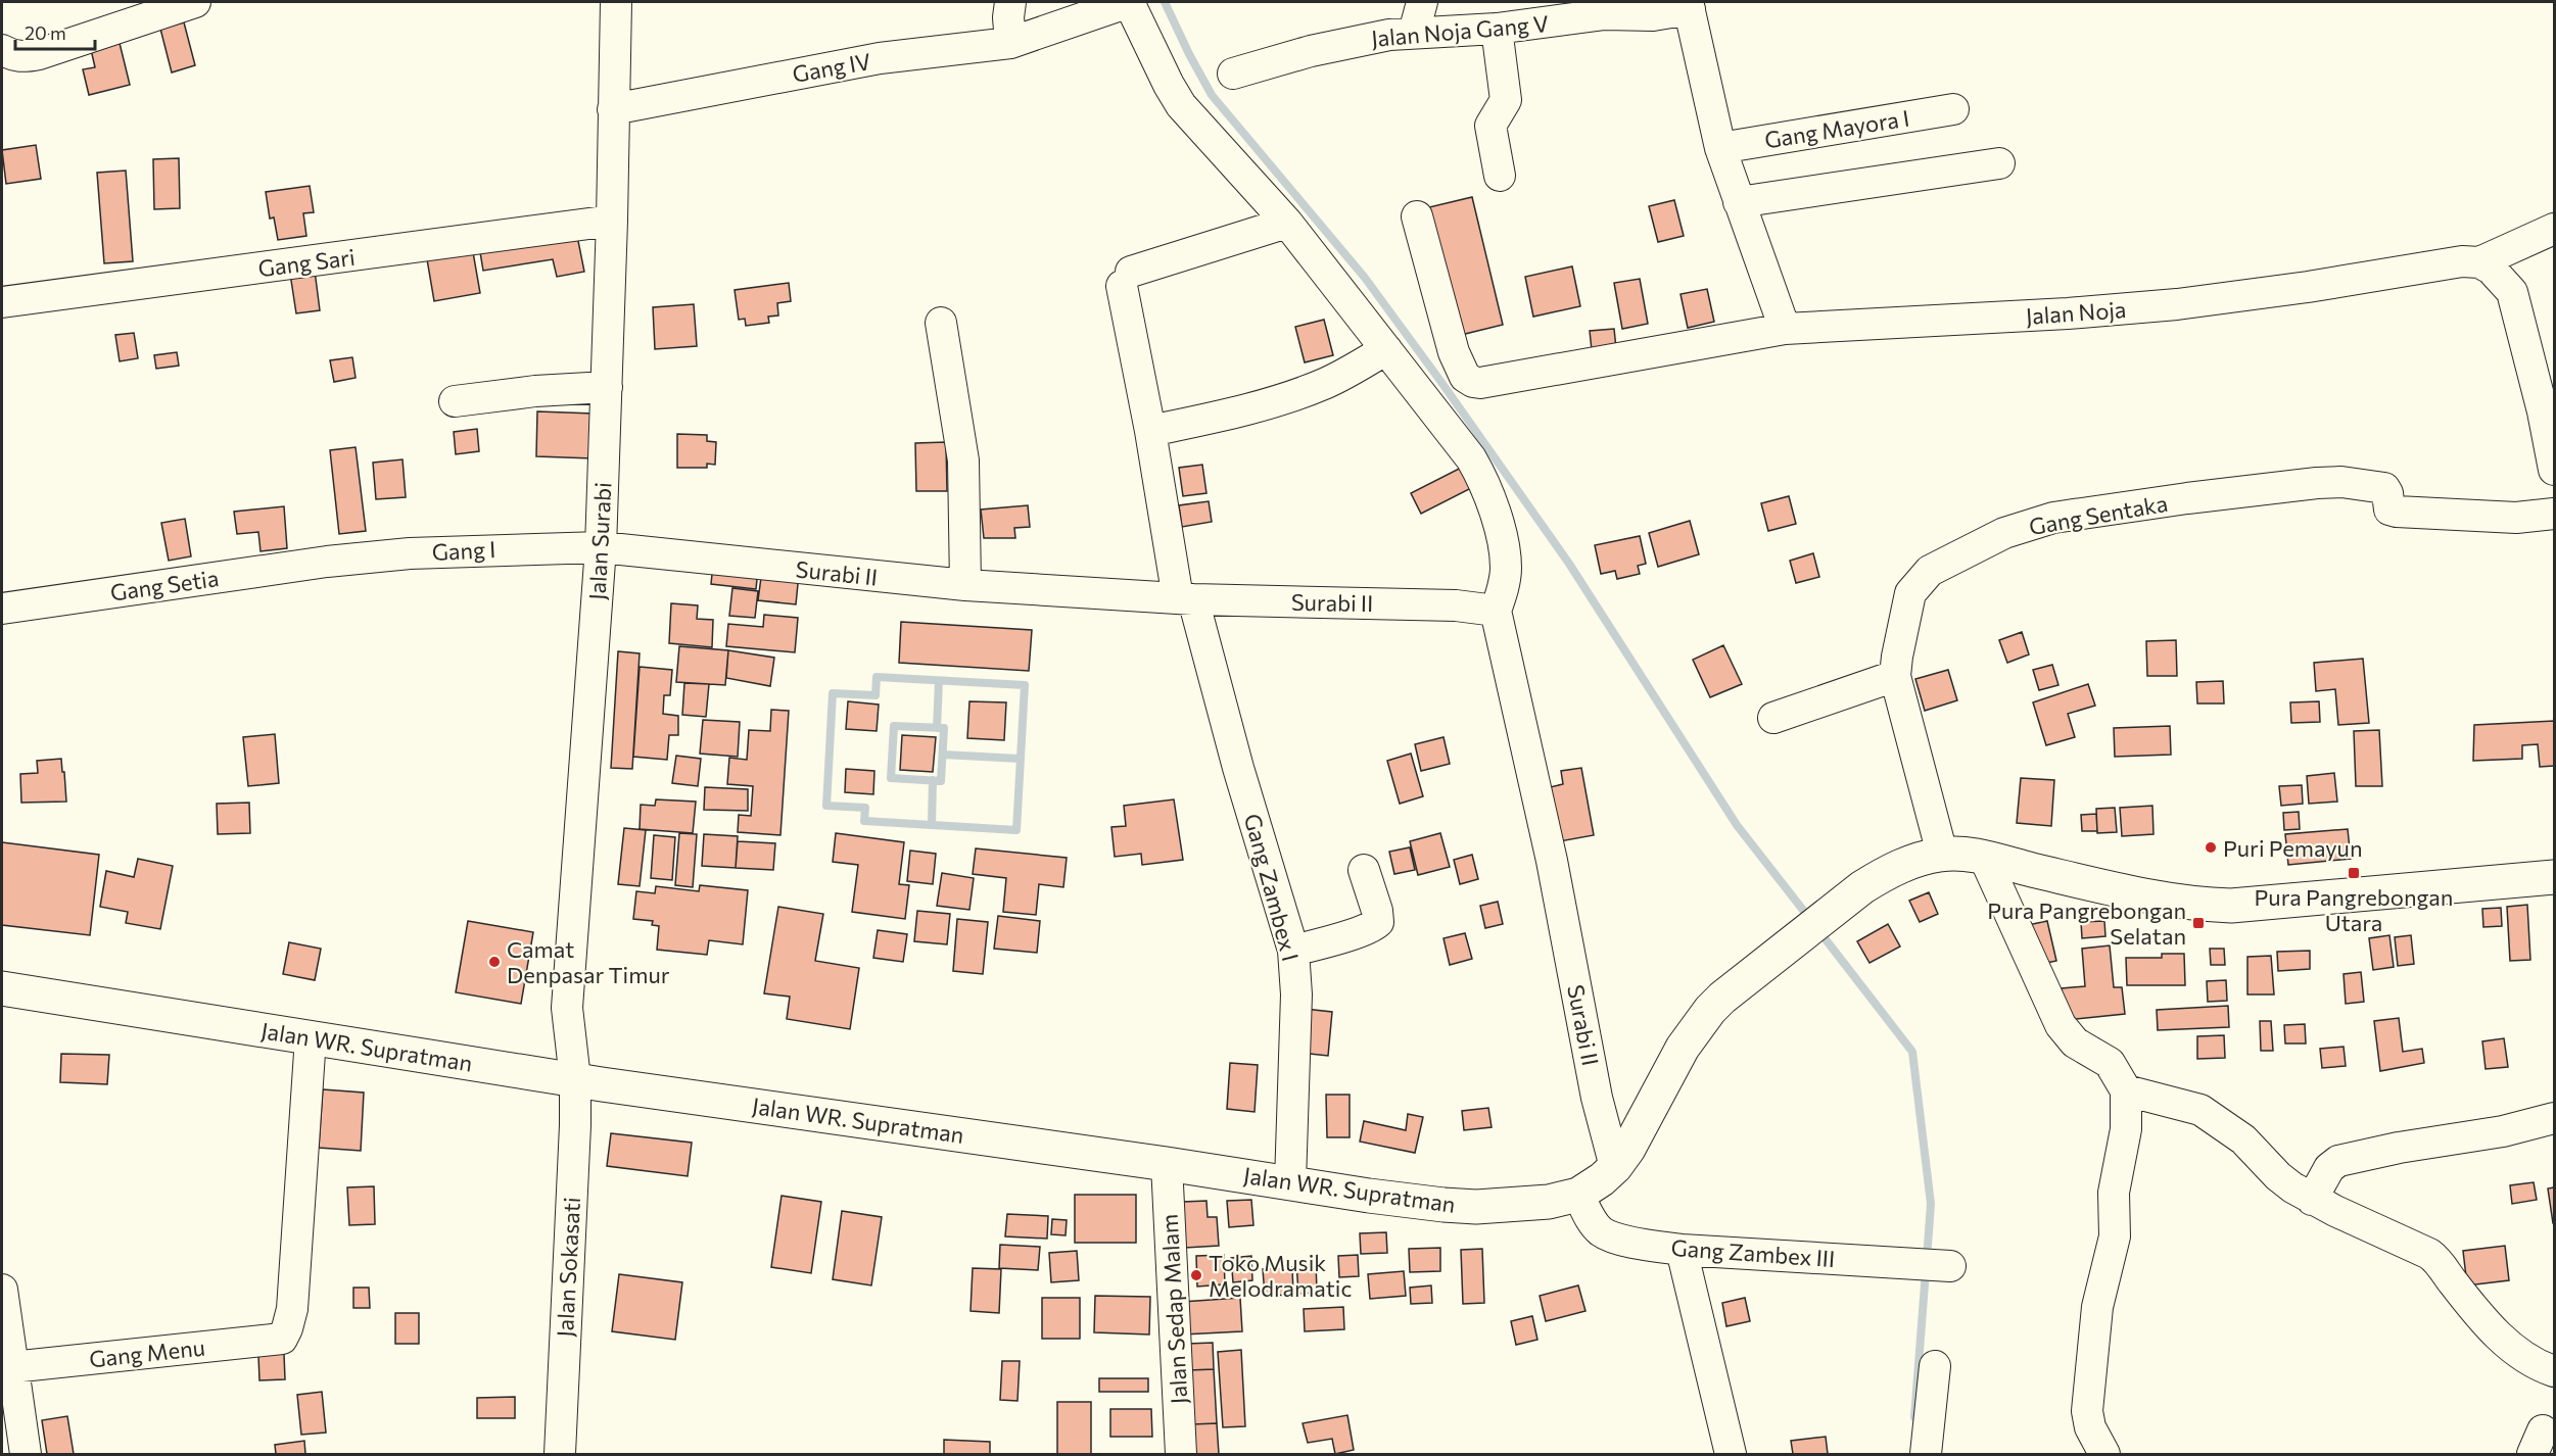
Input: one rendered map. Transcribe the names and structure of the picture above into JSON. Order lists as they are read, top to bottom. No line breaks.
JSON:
{"streets":{"main road":["Jalan WR. Supratman"],"street":["Jalan Noja Gang V","Gang IV","Gang Mayora I","Gang Sari","Jalan Noja","Gang Sentaka","Jalan Surabi","Gang I","Surabi II","Gang Setia","Gang Zambex I","Gang Zambex III","Jalan Sokasati","Jalan Sedap Malam","Gang Menu"]},"crossings":[["Gang IV","Jalan Surabi"],["Gang Sari","Jalan Surabi"],["Gang Sentaka","Jalan WR. Supratman"],["Jalan Surabi","Gang I"],["Jalan Surabi","Surabi II"],["Jalan Surabi","Jalan WR. Supratman"],["Jalan Surabi","Jalan Sokasati"],["Gang I","Surabi II"],["Gang I","Gang Setia"],["Surabi II","Gang Zambex I"],["Surabi II","Jalan WR. Supratman"],["Gang Zambex I","Jalan WR. Supratman"],["Jalan WR. Supratman","Gang Zambex III"],["Jalan WR. Supratman","Jalan Sokasati"],["Jalan WR. Supratman","Jalan Sedap Malam"],["Jalan WR. Supratman","Gang Menu"]],"places":{"other":["Puri Pemayun","Camat Denpasar Timur","Toko Musik Melodramatic"],"transit":["Pura Pangrebongan Utara","Pura Pangrebongan Selatan"]},"scale_bar":"20 m"}
